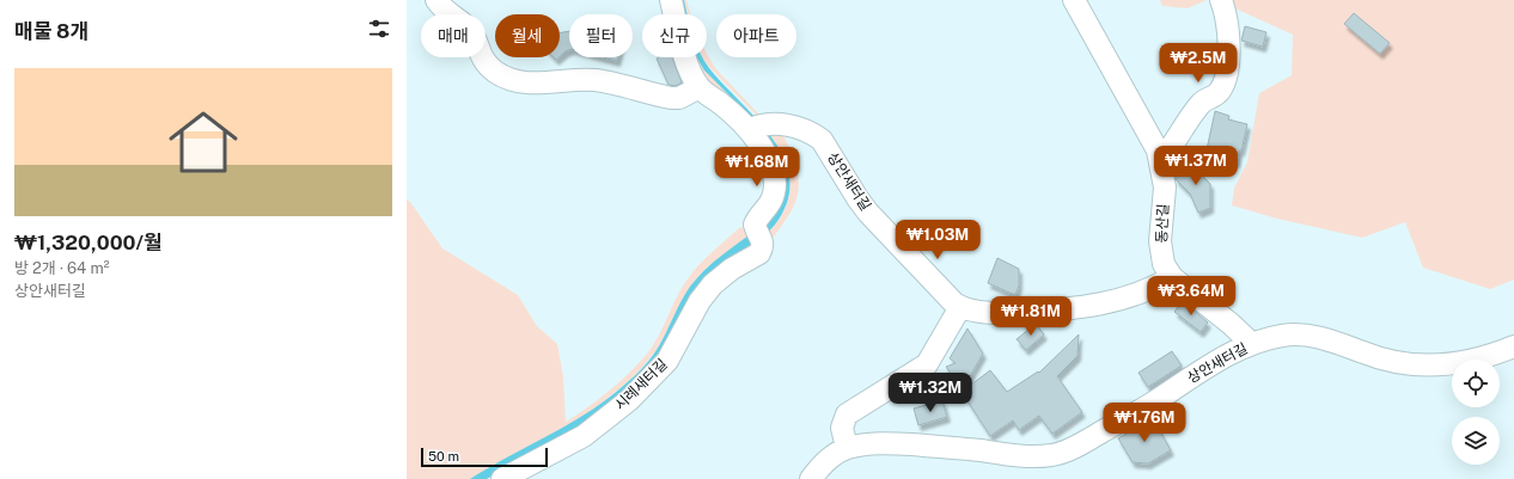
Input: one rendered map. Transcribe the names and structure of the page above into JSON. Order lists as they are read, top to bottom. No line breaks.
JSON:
{"streets":{"street":["상안새터길","동산길","시례새터길"]},"crossings":[["상안새터길","동산길"],["상안새터길","시례새터길"]],"scale_bar":"50 m","page":{"heading":"매물 8개","chip":["매매","월세","필터","신규","아파트"],"price":["₩2.5M","₩1.37M","₩1.68M","₩1.03M","₩3.64M","₩1.81M","₩1.32M","₩1.76M"],"list":[{"name":"₩1,320,000/월","note":"방 2개 · 64 m² · 상안새터길"}],"scale":"50 m"}}
